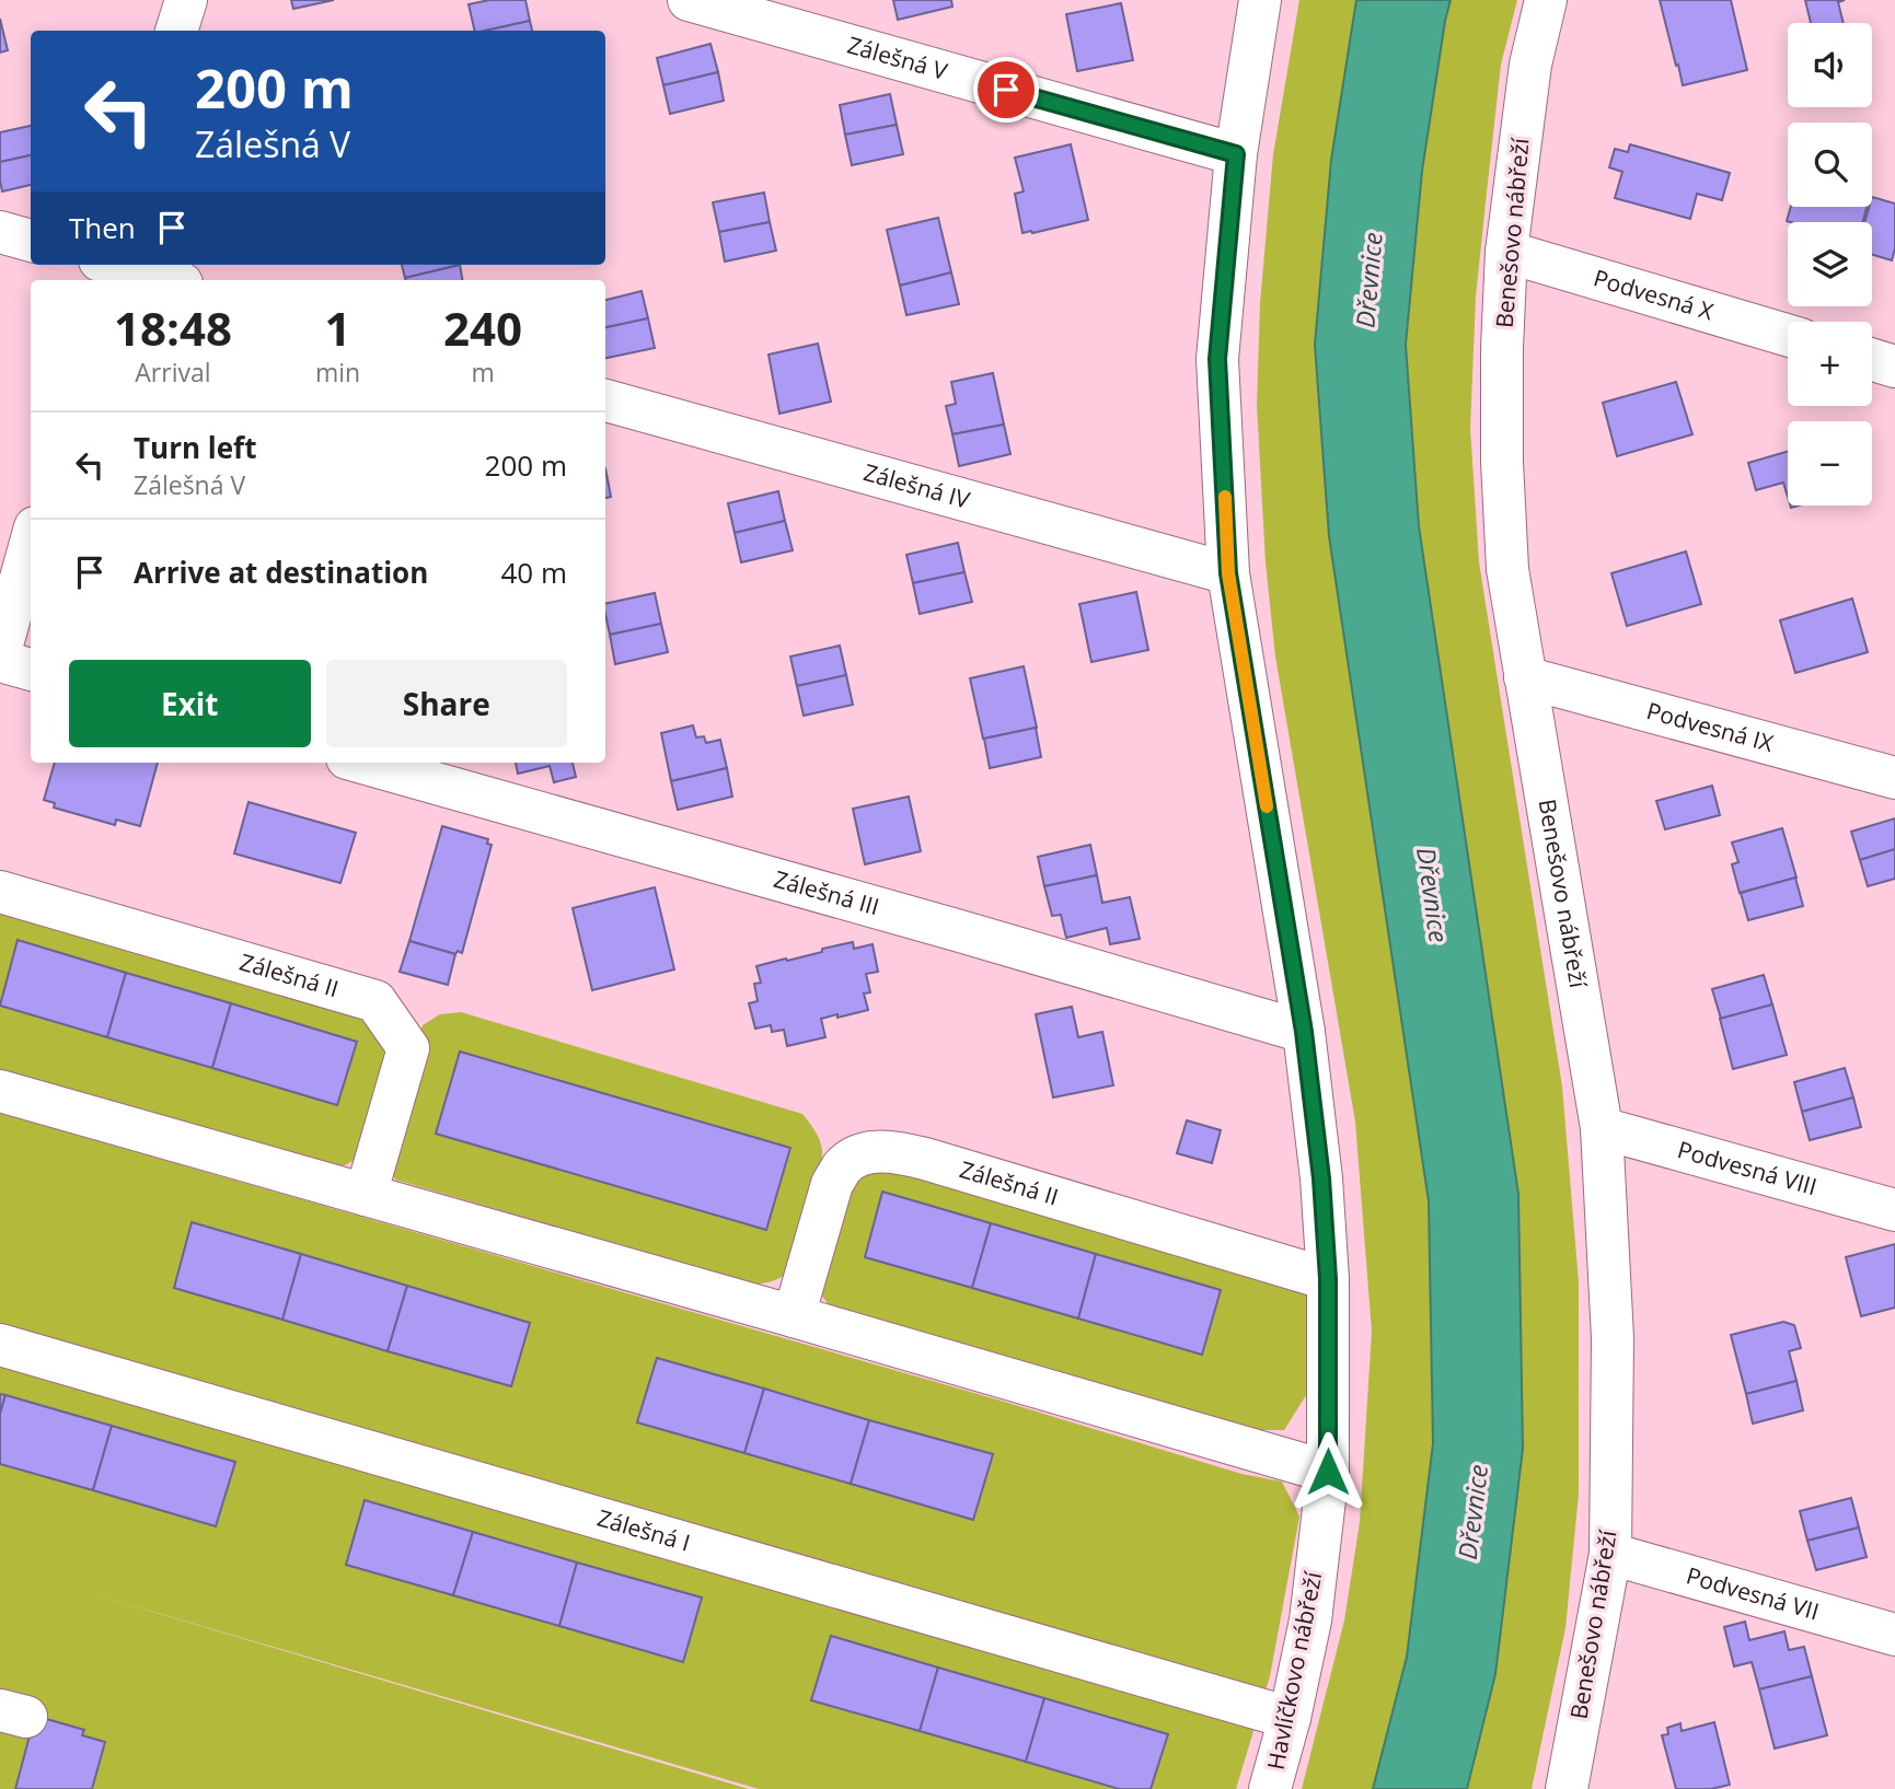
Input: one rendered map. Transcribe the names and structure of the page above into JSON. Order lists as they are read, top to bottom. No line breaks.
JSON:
{"streets":{"street":["Zálešná V","Benešovo nábřeží","Podvesná X","Zálešná IV","Podvesná IX","Zálešná III","Zálešná II","Podvesná VIII","Zálešná I","Podvesná VII","Havlíčkovo nábřeží"]},"crossings":[["Zálešná V","Havlíčkovo nábřeží"],["Benešovo nábřeží","Podvesná X"],["Benešovo nábřeží","Podvesná IX"],["Benešovo nábřeží","Podvesná VIII"],["Benešovo nábřeží","Podvesná VII"],["Zálešná IV","Havlíčkovo nábřeží"],["Zálešná III","Havlíčkovo nábřeží"],["Zálešná II","Havlíčkovo nábřeží"],["Zálešná I","Havlíčkovo nábřeží"]],"water":["Dřevnice"],"page":{"map_buttons":["+","−"],"turn":["200 m","Zálešná V"],"then":"Then","eta":["18:48","Arrival","1","min","240","m"],"list":[{"name":"Turn left","note":"Zálešná V","value":"200 m"},{"name":"Arrive at destination","value":"40 m"}],"buttons":["Exit","Share"]}}
